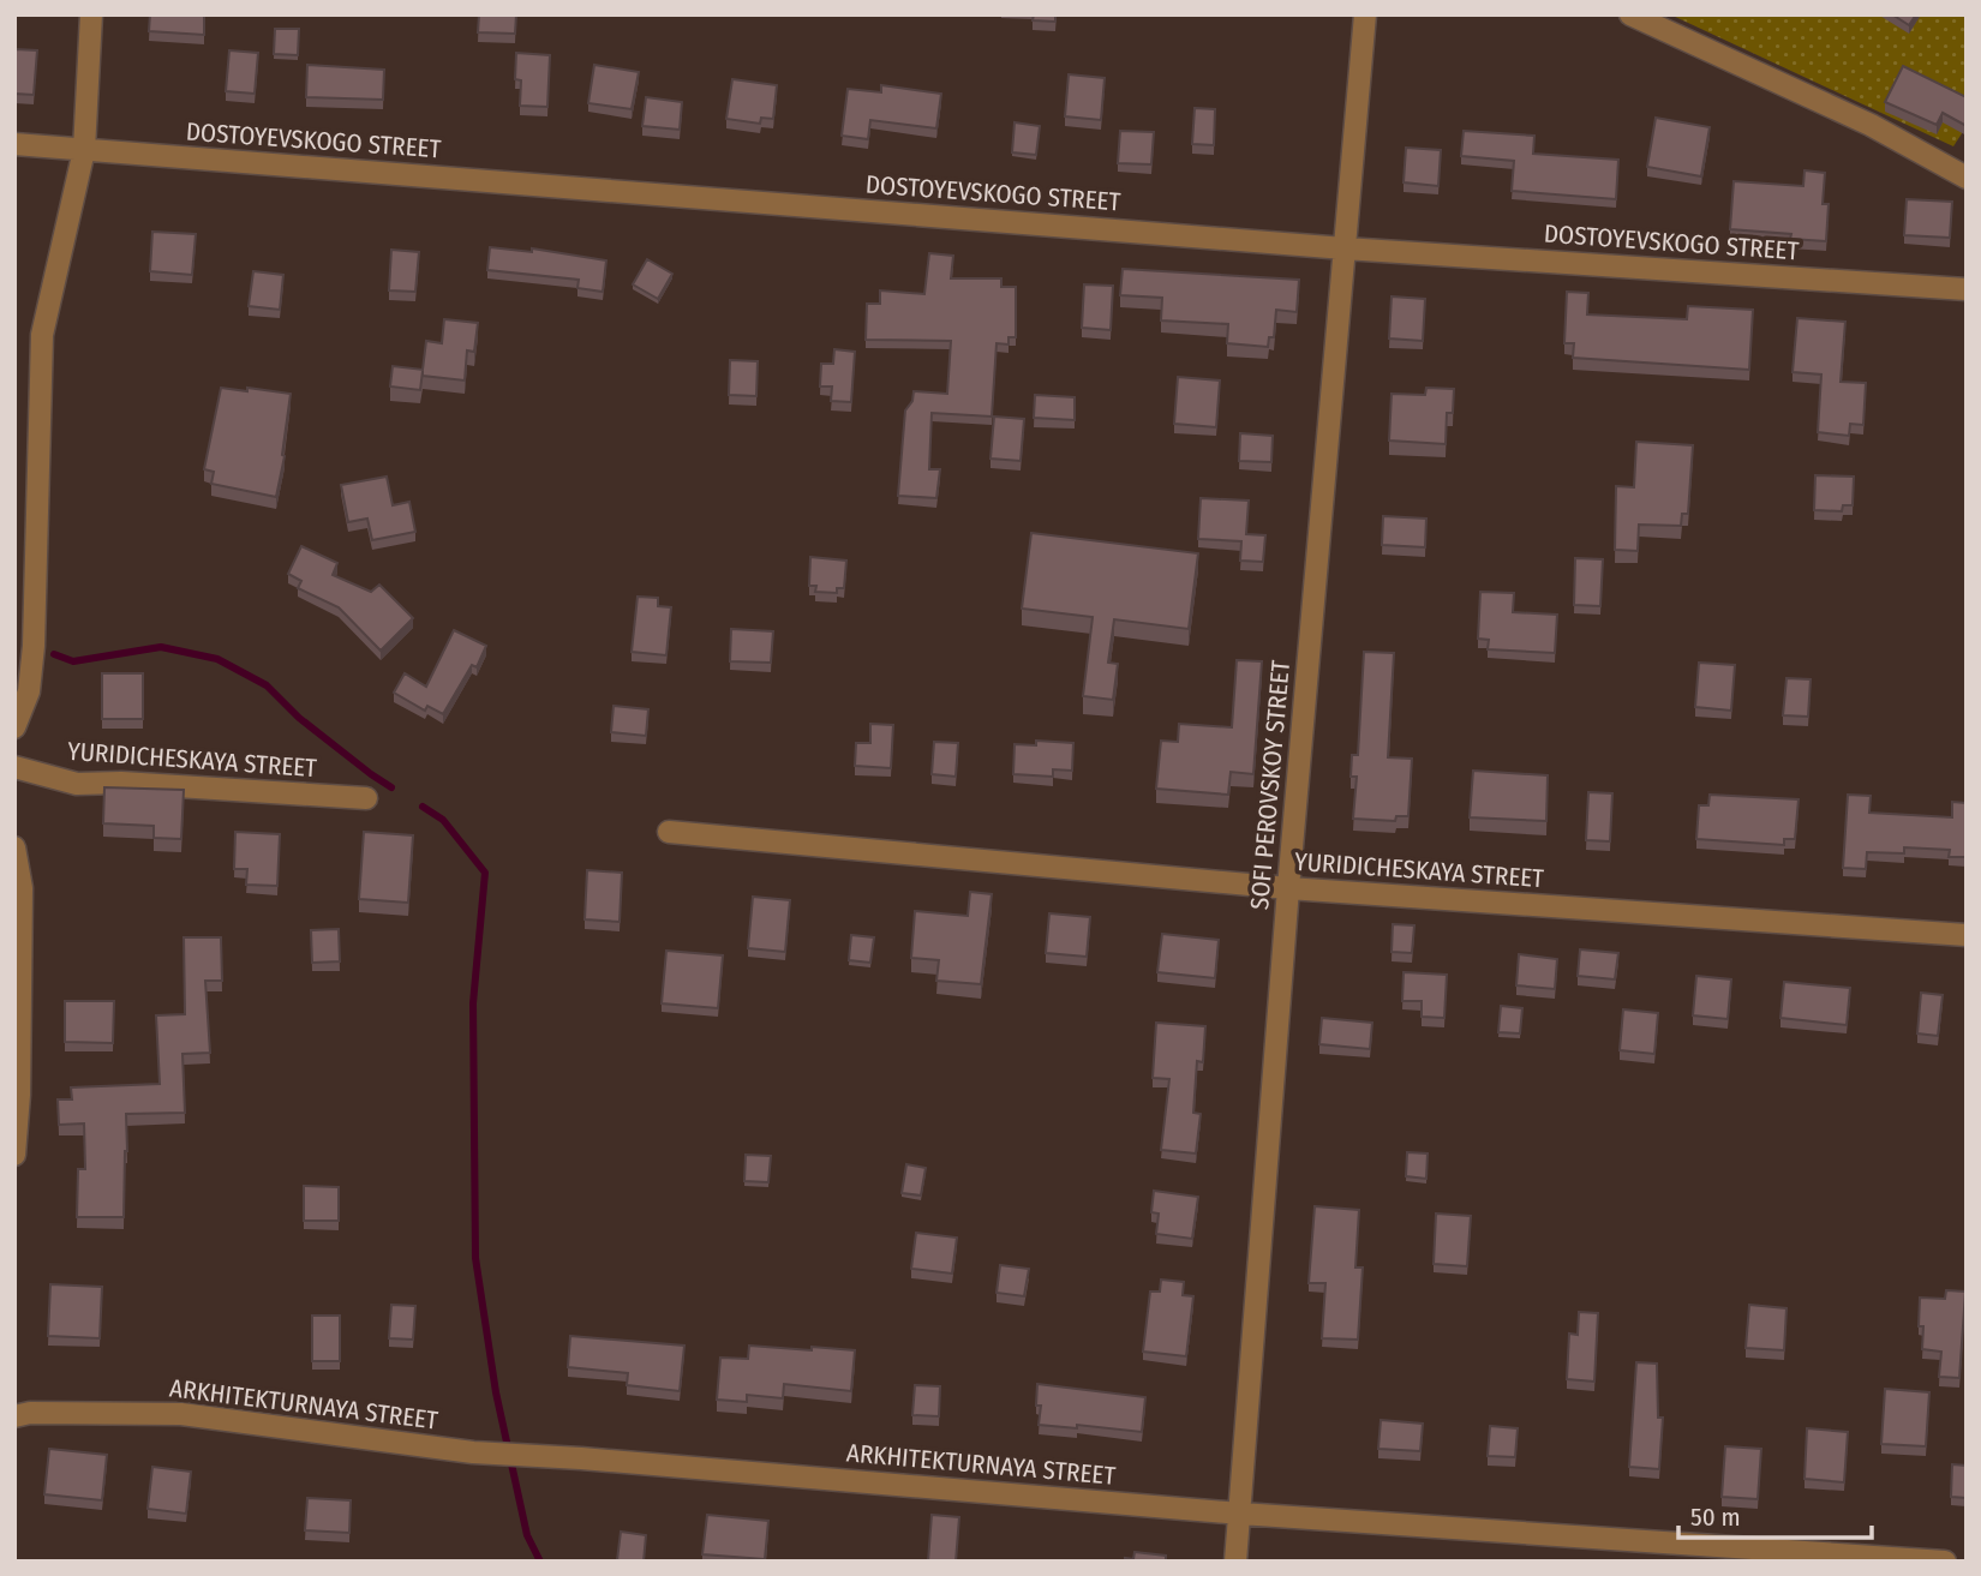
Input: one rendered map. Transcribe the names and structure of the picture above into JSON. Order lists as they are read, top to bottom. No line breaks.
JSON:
{"streets":{"street":["DOSTOYEVSKOGO STREET","YURIDICHESKAYA STREET","SOFI PEROVSKOY STREET","ARKHITEKTURNAYA STREET"]},"crossings":[["DOSTOYEVSKOGO STREET","SOFI PEROVSKOY STREET"],["YURIDICHESKAYA STREET","SOFI PEROVSKOY STREET"],["SOFI PEROVSKOY STREET","ARKHITEKTURNAYA STREET"]],"scale_bar":"50 m"}
